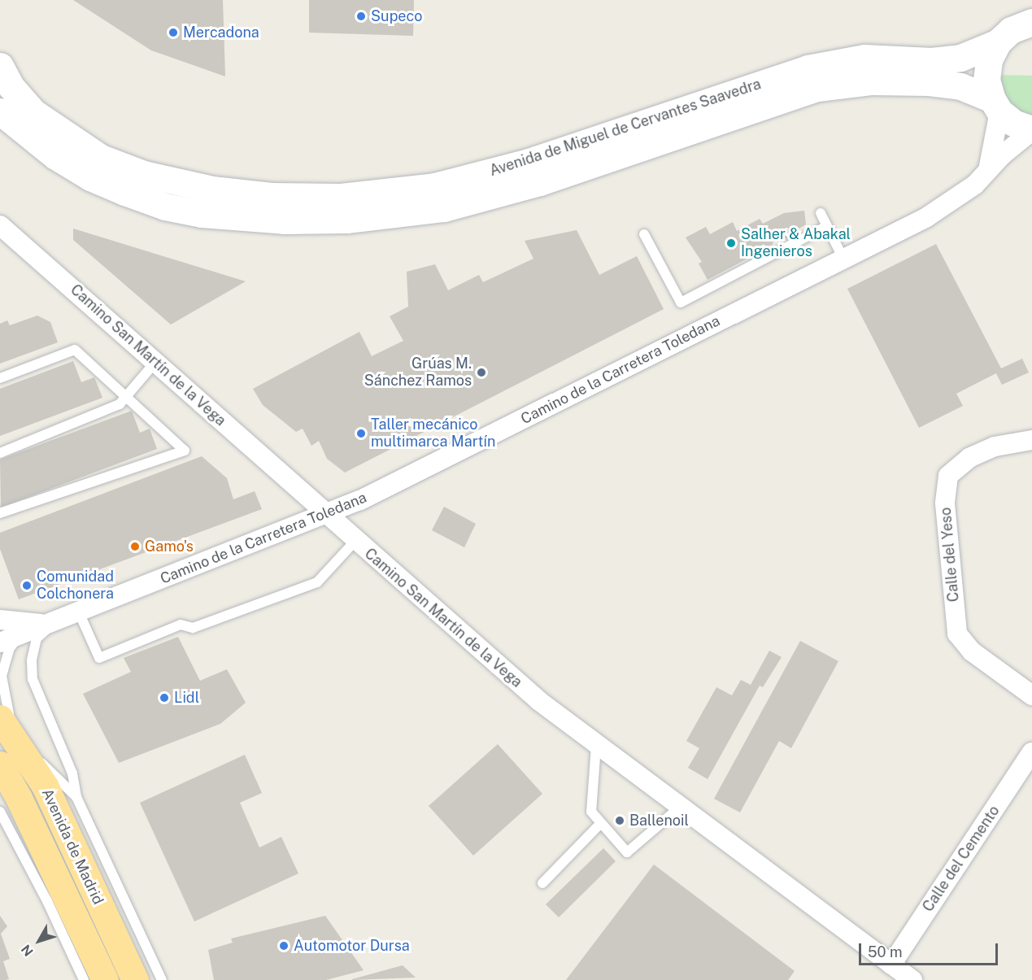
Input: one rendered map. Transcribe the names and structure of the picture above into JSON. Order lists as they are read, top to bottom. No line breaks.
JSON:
{"streets":{"highway":["Avenida de Madrid"],"main road":["Avenida de Miguel de Cervantes Saavedra"],"street":["Camino San Martín de la Vega","Camino de la Carretera Toledana","Calle del Yeso","Calle del Cemento"]},"crossings":[["Avenida de Miguel de Cervantes Saavedra","Camino de la Carretera Toledana"],["Camino San Martín de la Vega","Camino de la Carretera Toledana"],["Camino San Martín de la Vega","Calle del Cemento"]],"places":["Supeco","Mercadona","Salher & Abakal Ingenieros","Grúas M. Sánchez Ramos","Taller mecánico multimarca Martín","Gamo's","Comunidad Colchonera","Lidl","Ballenoil","Automotor Dursa"],"scale_bar":"50 m","north":"bottom left"}
